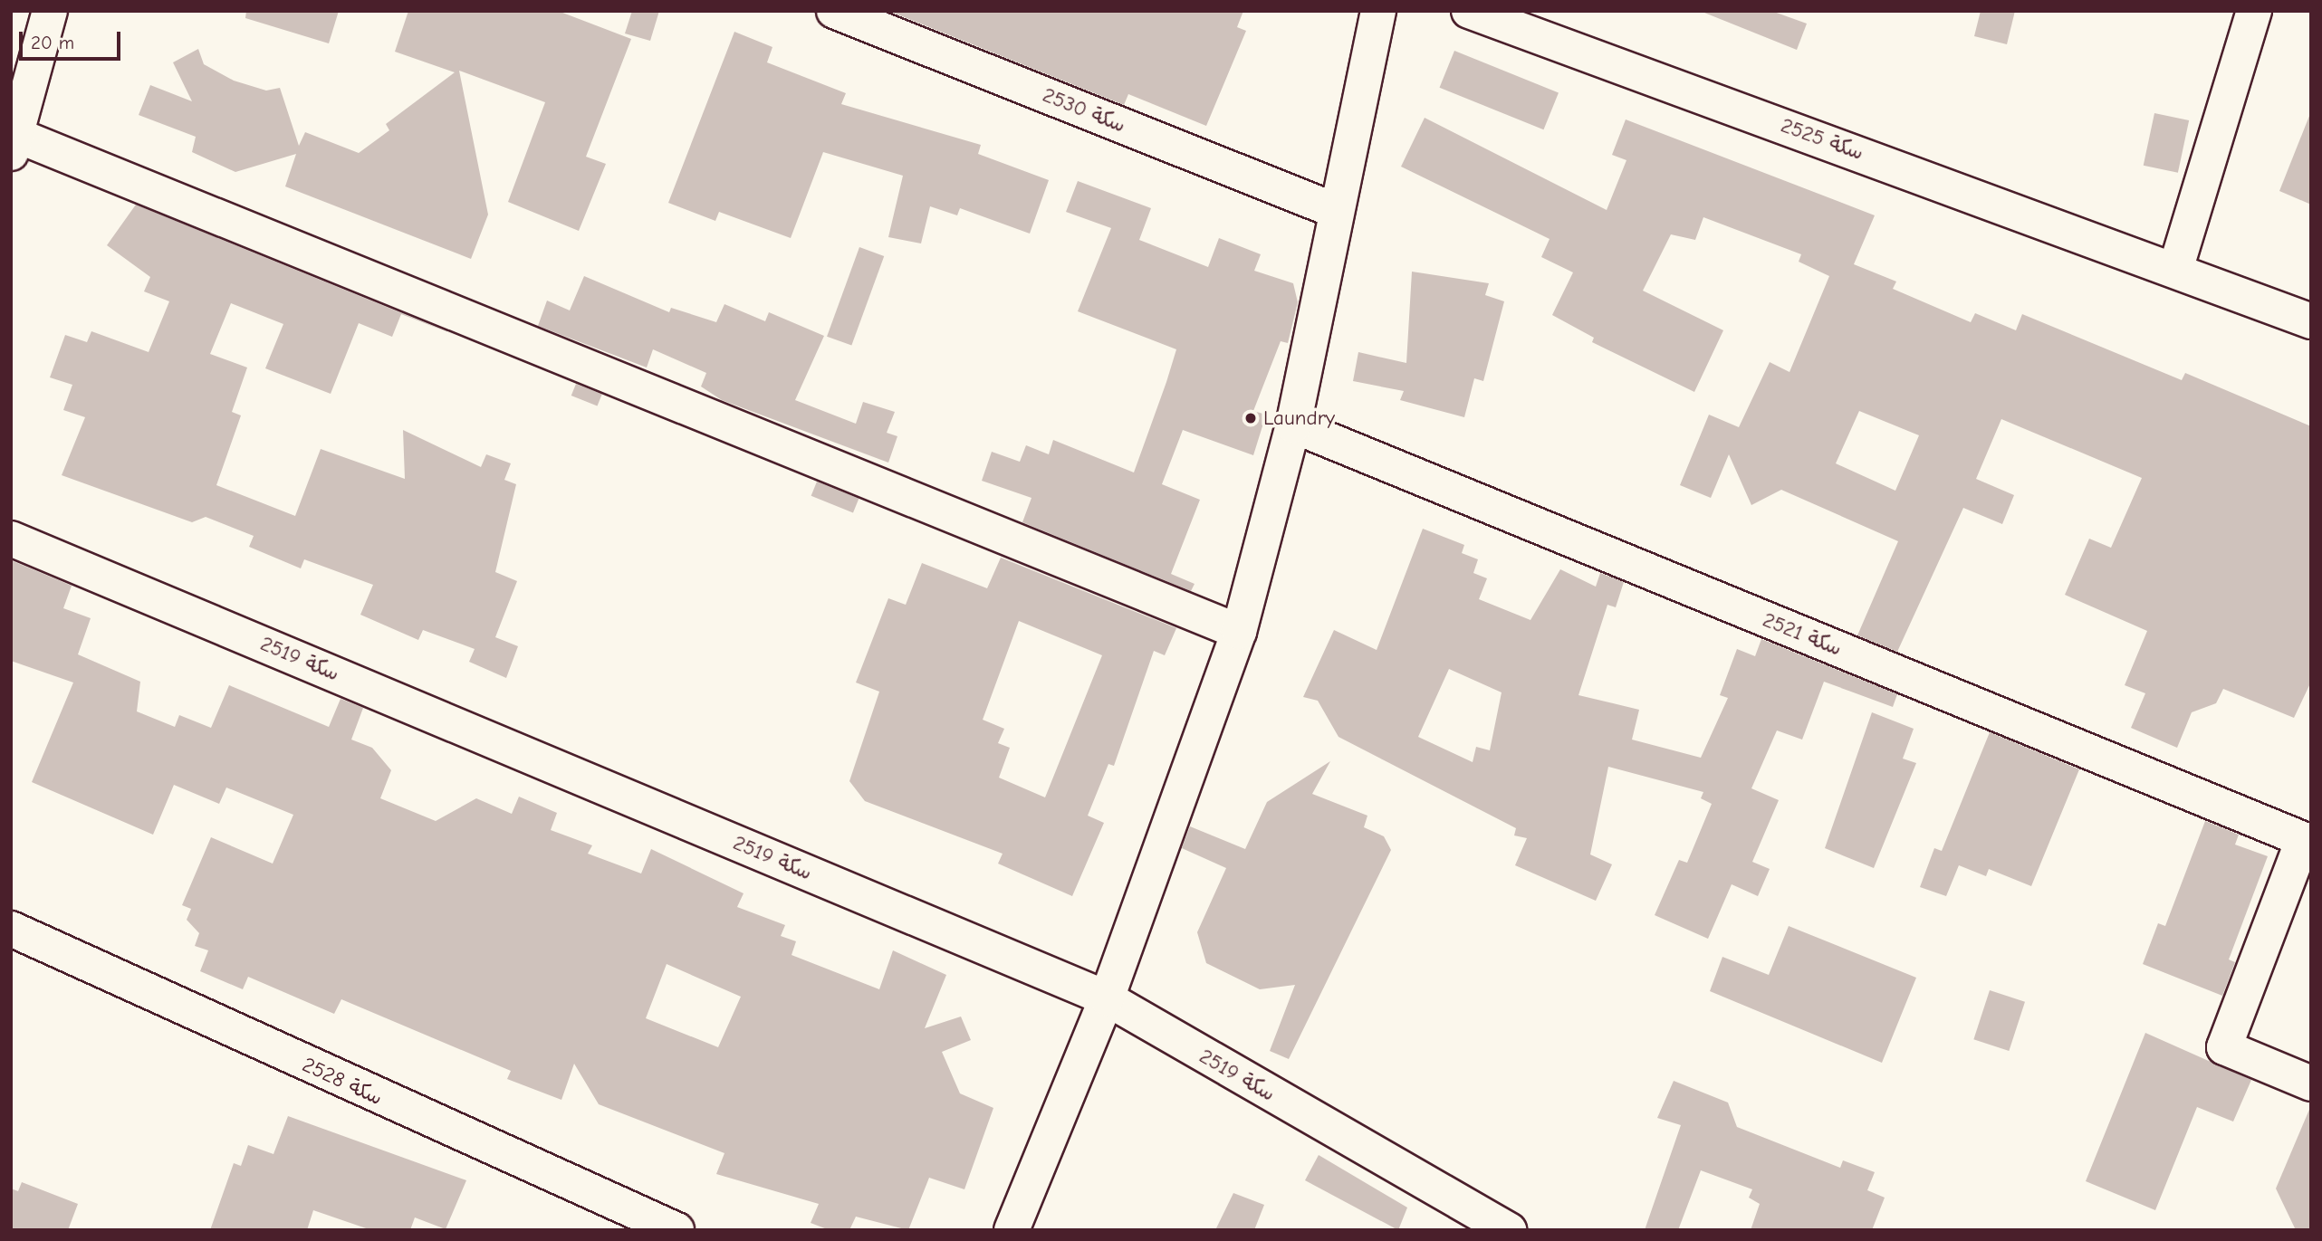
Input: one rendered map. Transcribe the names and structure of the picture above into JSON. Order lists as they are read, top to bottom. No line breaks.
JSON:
{"streets":{"street":["سكة 2530","سكة 2525","سكة 2521","سكة 2519","سكة 2528"]},"places":["Laundry"],"scale_bar":"20 m"}
